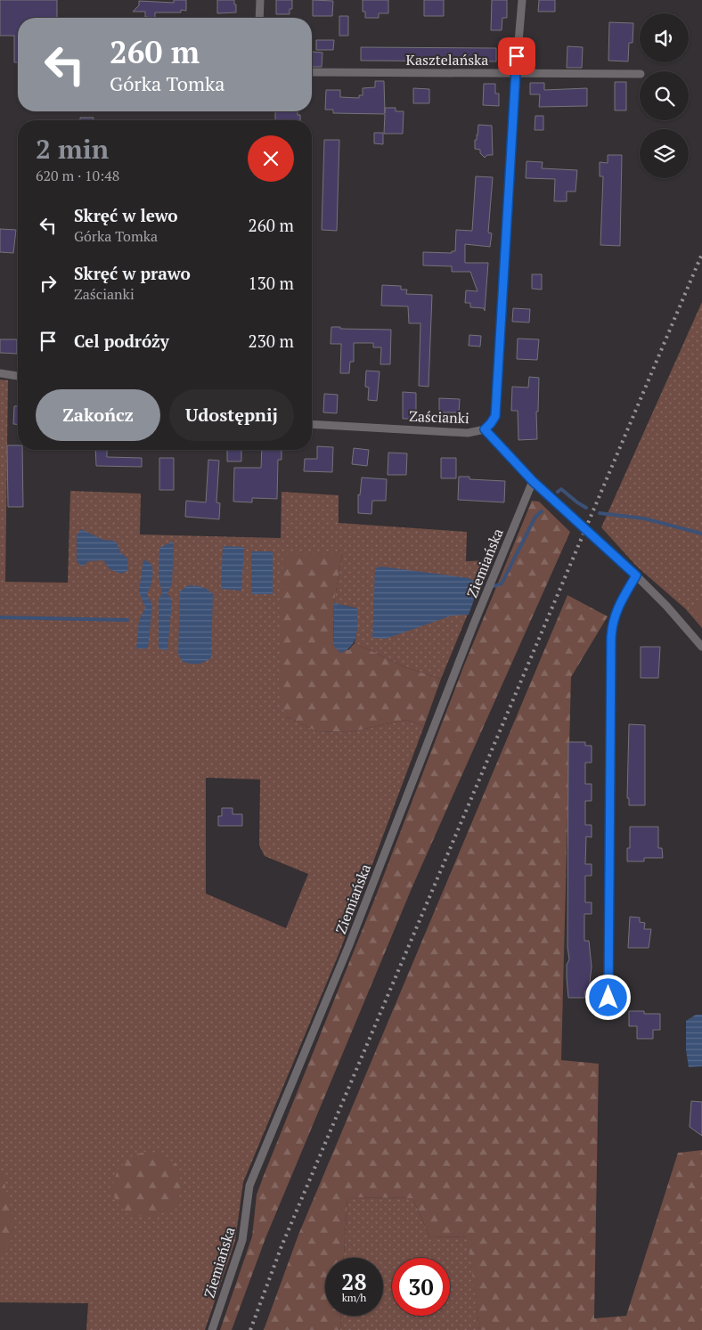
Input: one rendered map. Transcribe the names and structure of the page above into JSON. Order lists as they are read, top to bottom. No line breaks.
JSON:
{"streets":{"street":["Kasztelańska","Zaścianki","Ziemiańska"]},"crossings":[["Kasztelańska","Zaścianki"]],"page":{"turn":["260 m","Górka Tomka"],"heading":["2 min","620 m · 10:48"],"list":[{"name":"Skręć w lewo","note":"Górka Tomka","value":"260 m"},{"name":"Skręć w prawo","note":"Zaścianki","value":"130 m"},{"name":"Cel podróży","value":"230 m"}],"buttons":["Zakończ","Udostępnij"],"speed":"28 km/h","limit":"30"}}
